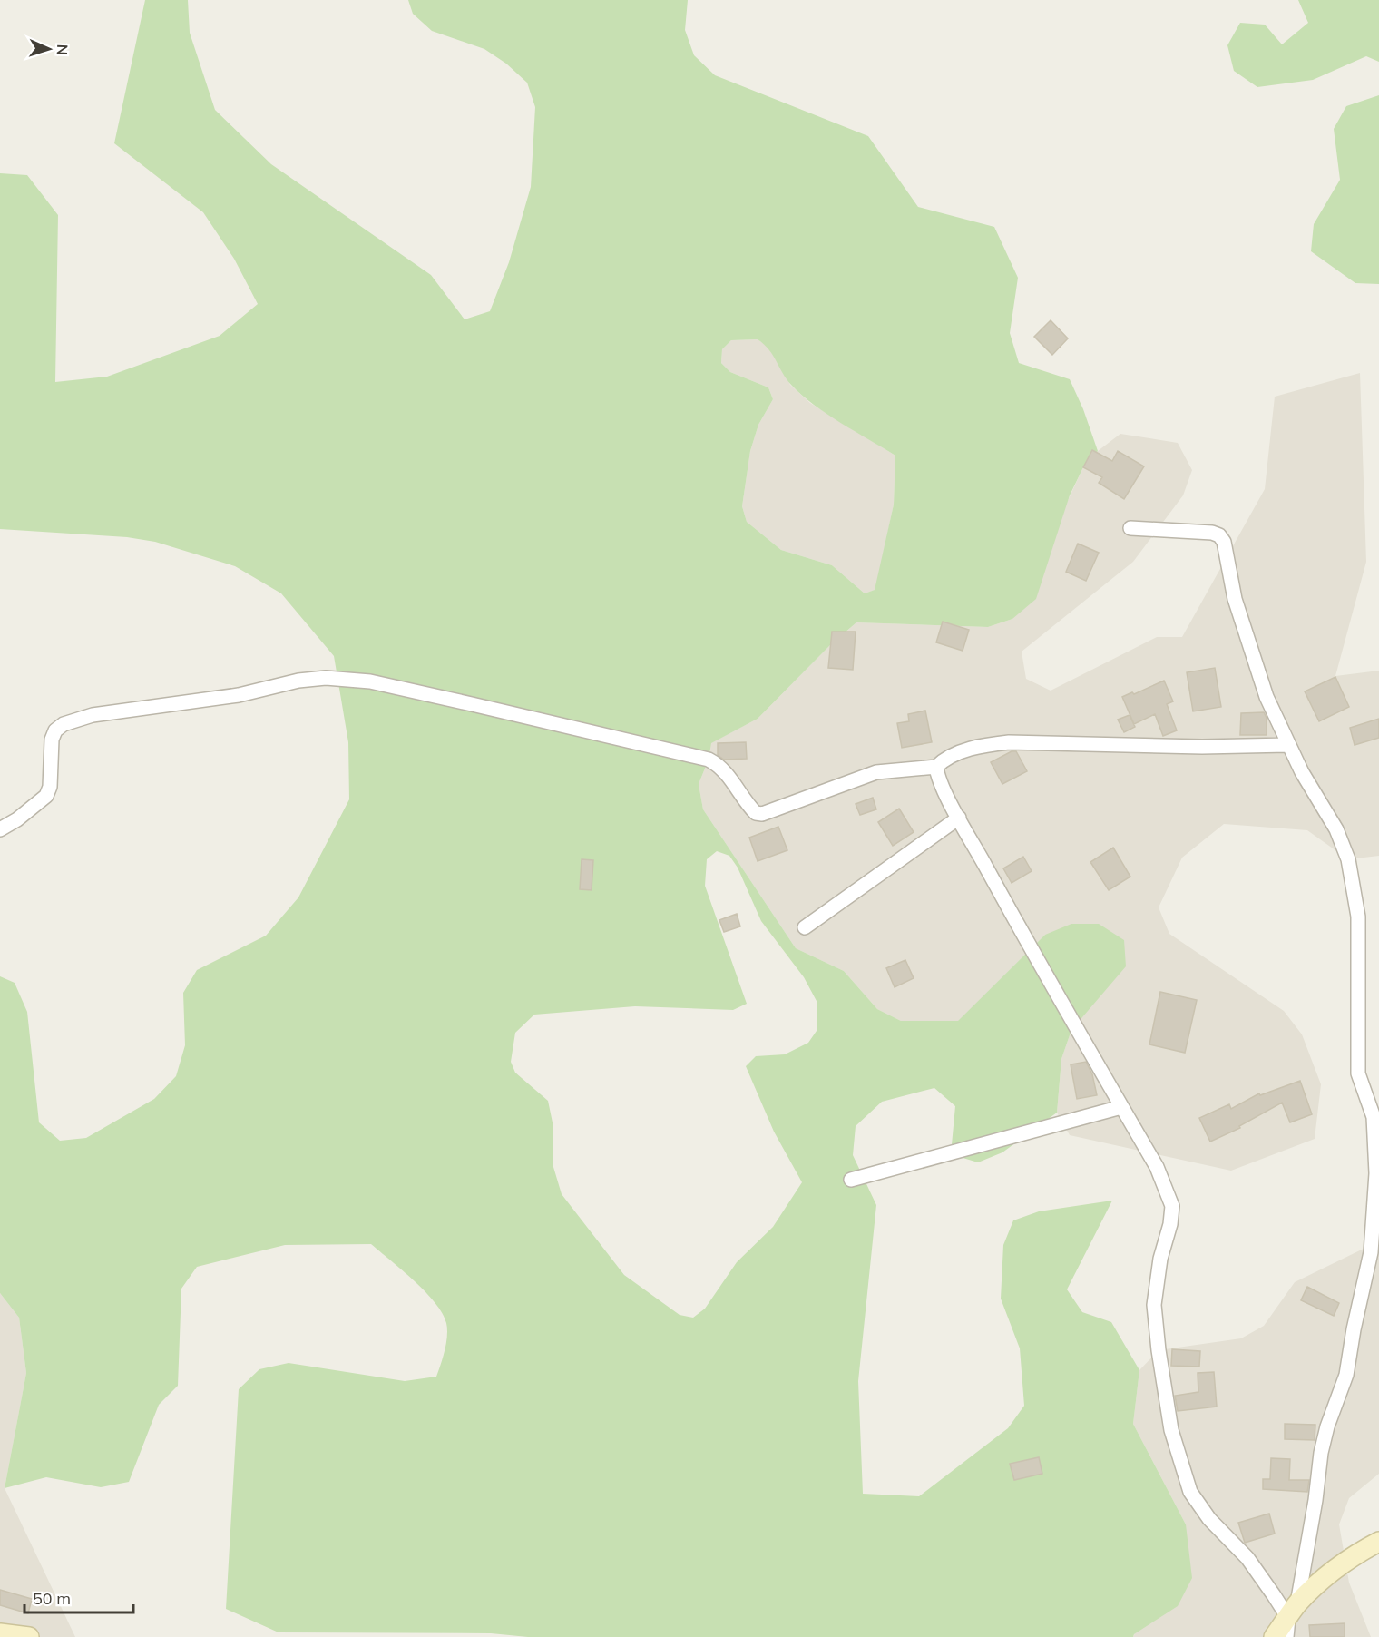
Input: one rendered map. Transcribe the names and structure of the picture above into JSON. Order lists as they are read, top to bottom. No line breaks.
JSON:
{"scale_bar":"50 m","north":"right"}
